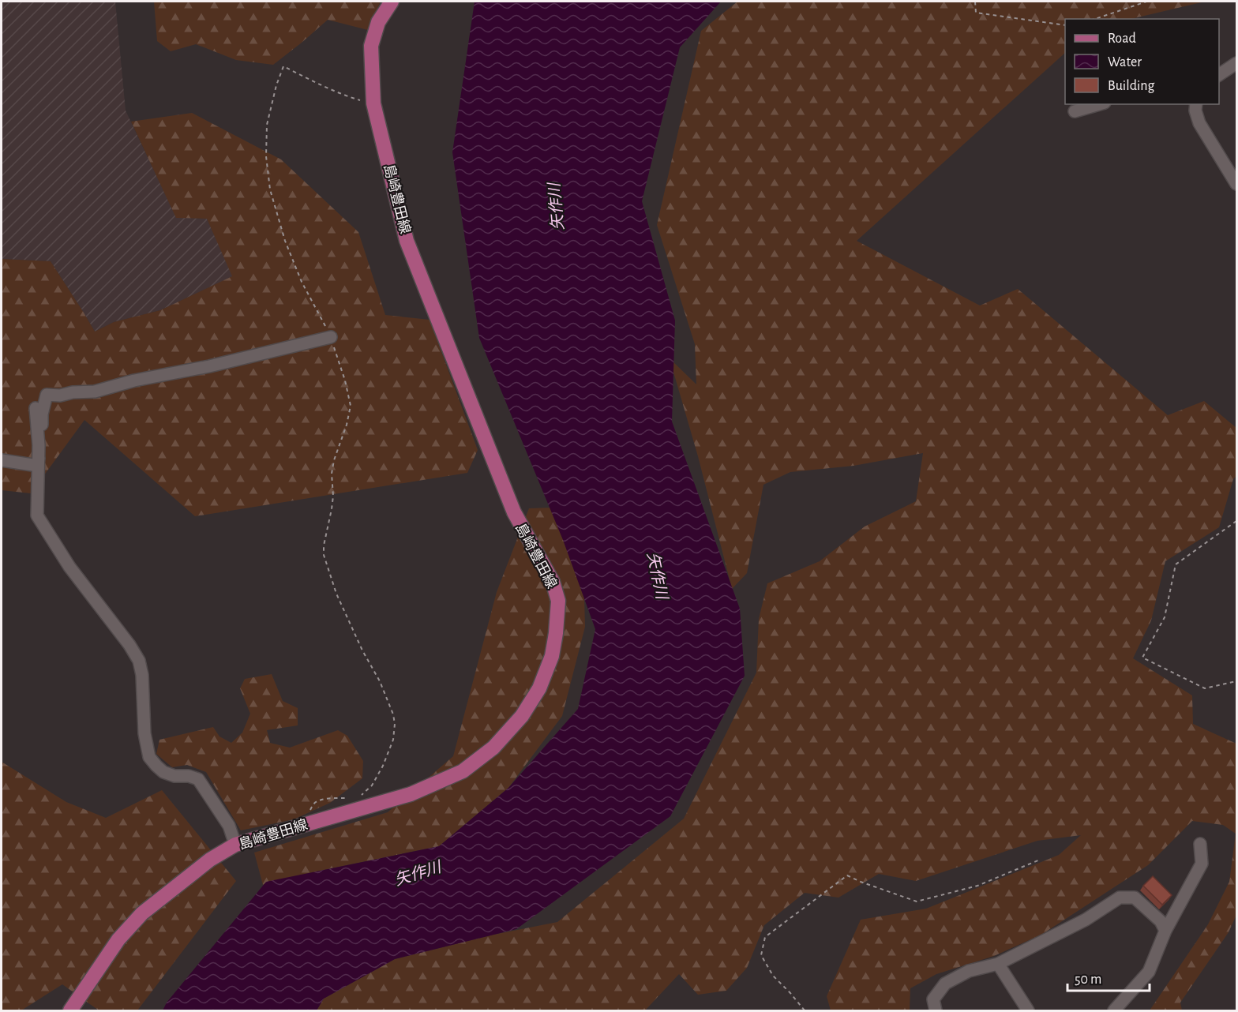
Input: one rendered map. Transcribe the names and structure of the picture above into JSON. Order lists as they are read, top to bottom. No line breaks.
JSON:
{"streets":{"main road":["島崎豊田線"]},"water":["矢作川"],"legend":["Road","Water","Building"],"scale_bar":"50 m"}
